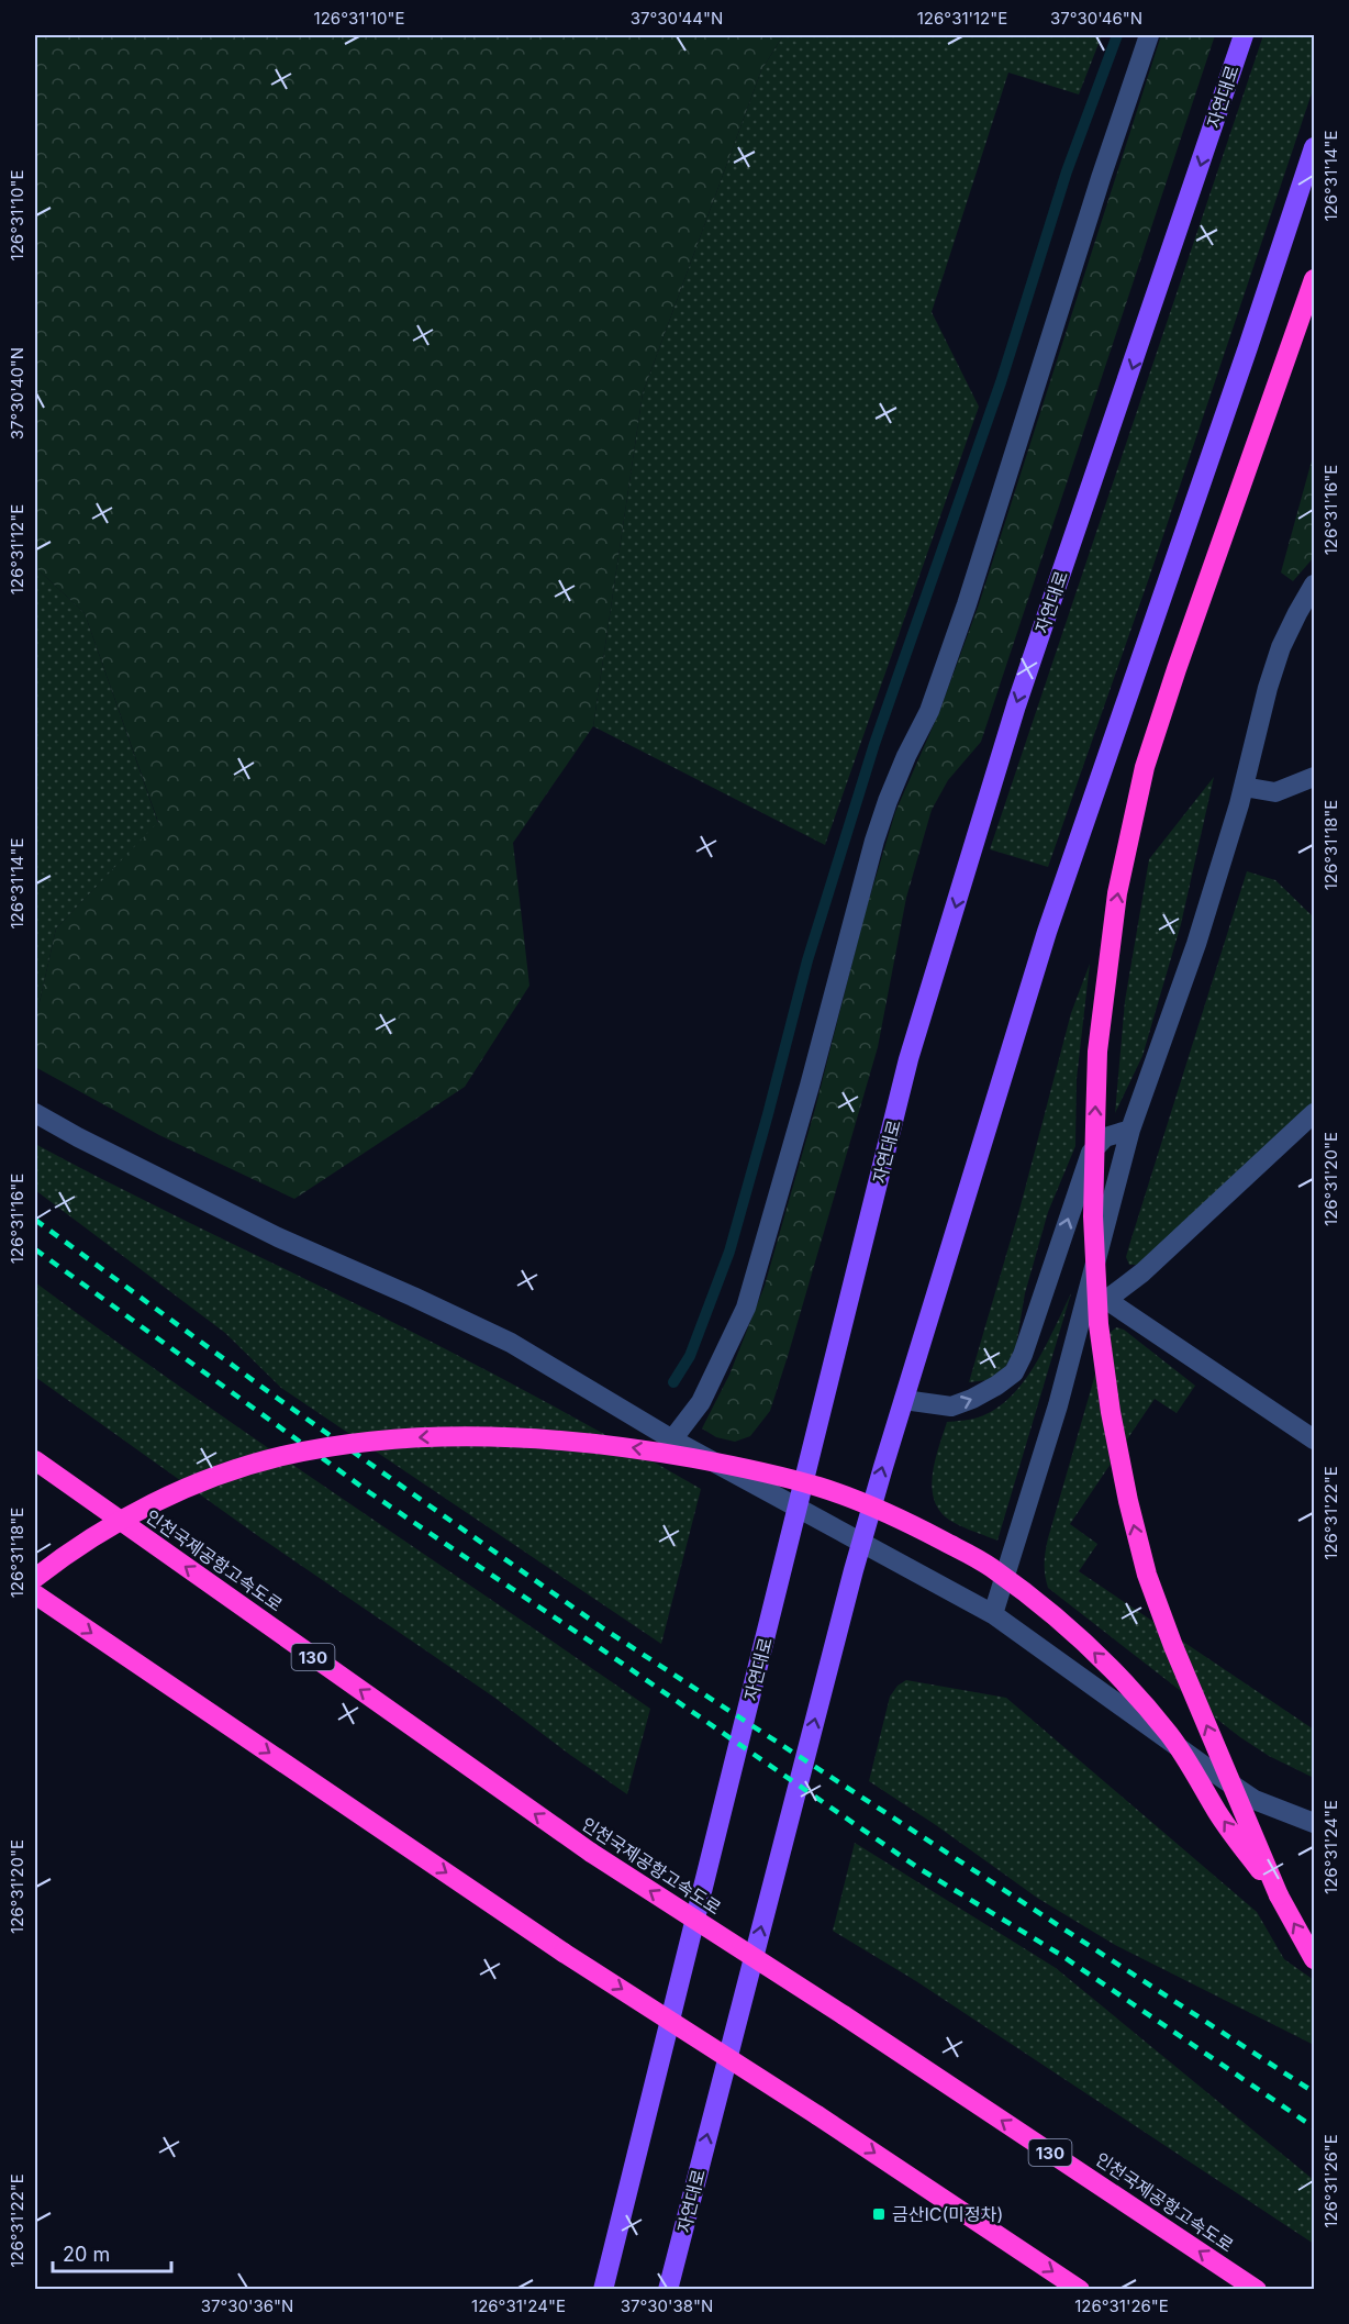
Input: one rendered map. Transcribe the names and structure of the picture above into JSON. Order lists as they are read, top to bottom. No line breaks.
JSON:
{"streets":{"highway":["인천국제공항고속도로","130"],"main road":["자연대로"]},"places":{"transit":["금산IC(미정차)"]},"scale_bar":"20 m","coordinates":["126°31'10\"E","37°30'44\"N","126°31'12\"E","37°30'46\"N","126°31'14\"E","37°30'40\"N","126°31'16\"E","126°31'18\"E","126°31'20\"E","126°31'22\"E","126°31'24\"E","126°31'26\"E","37°30'36\"N","37°30'38\"N"]}
